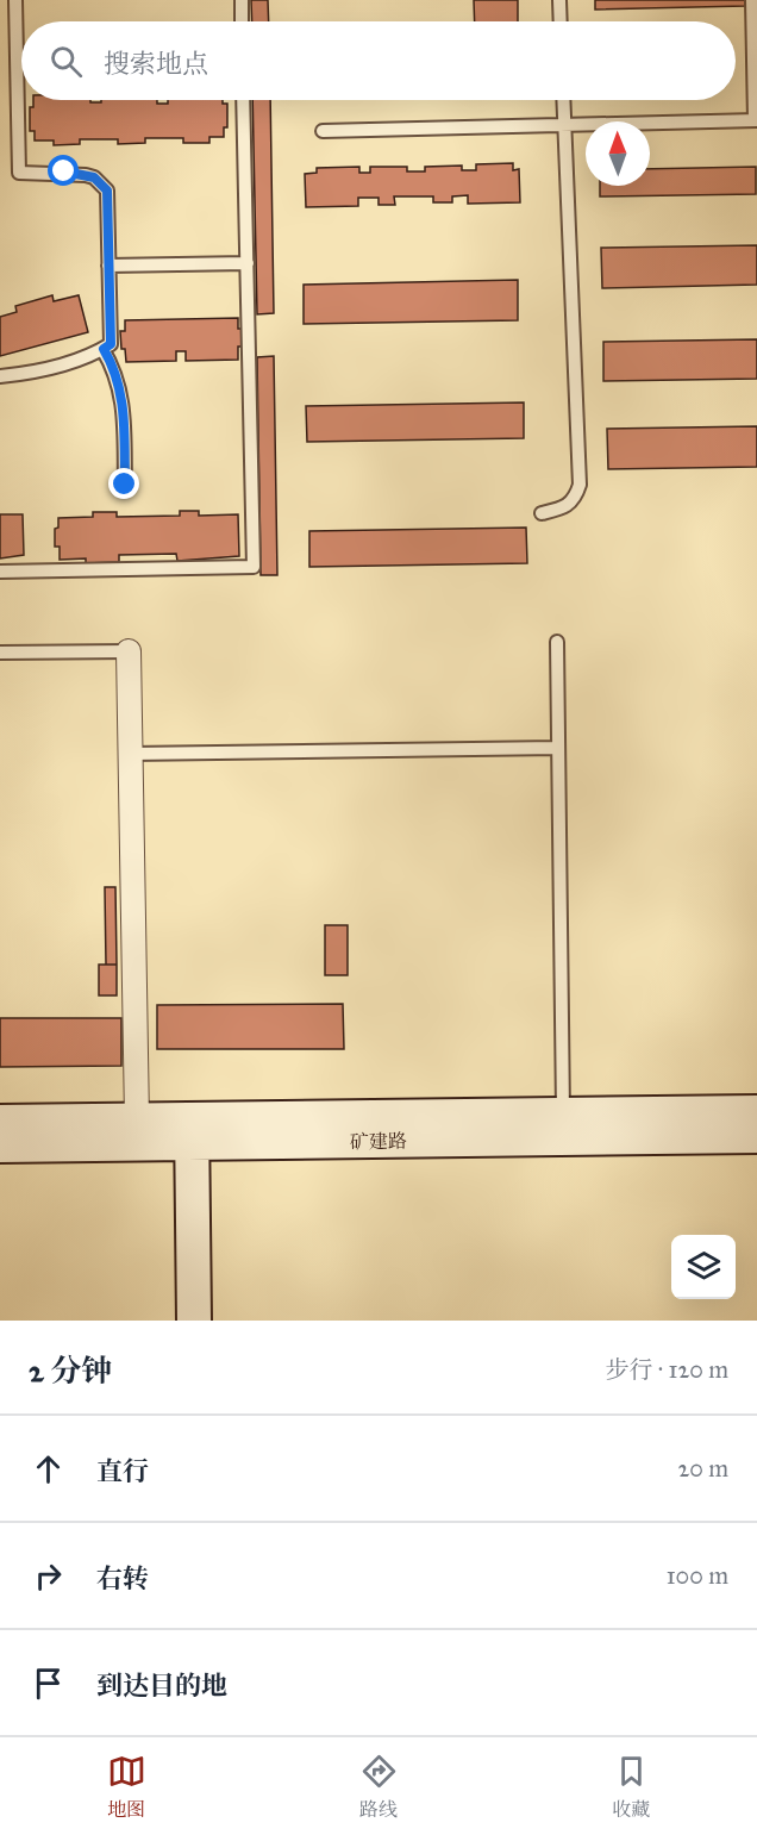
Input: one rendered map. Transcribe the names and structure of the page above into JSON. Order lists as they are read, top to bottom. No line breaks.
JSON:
{"streets":{"street":["矿建路"]},"north":"top","page":{"search":"搜索地点","heading":["2 分钟","步行 · 120 m"],"list":[["直行","20 m"],["右转","100 m"],"到达目的地"],"nav":["地图","路线","收藏"]}}
